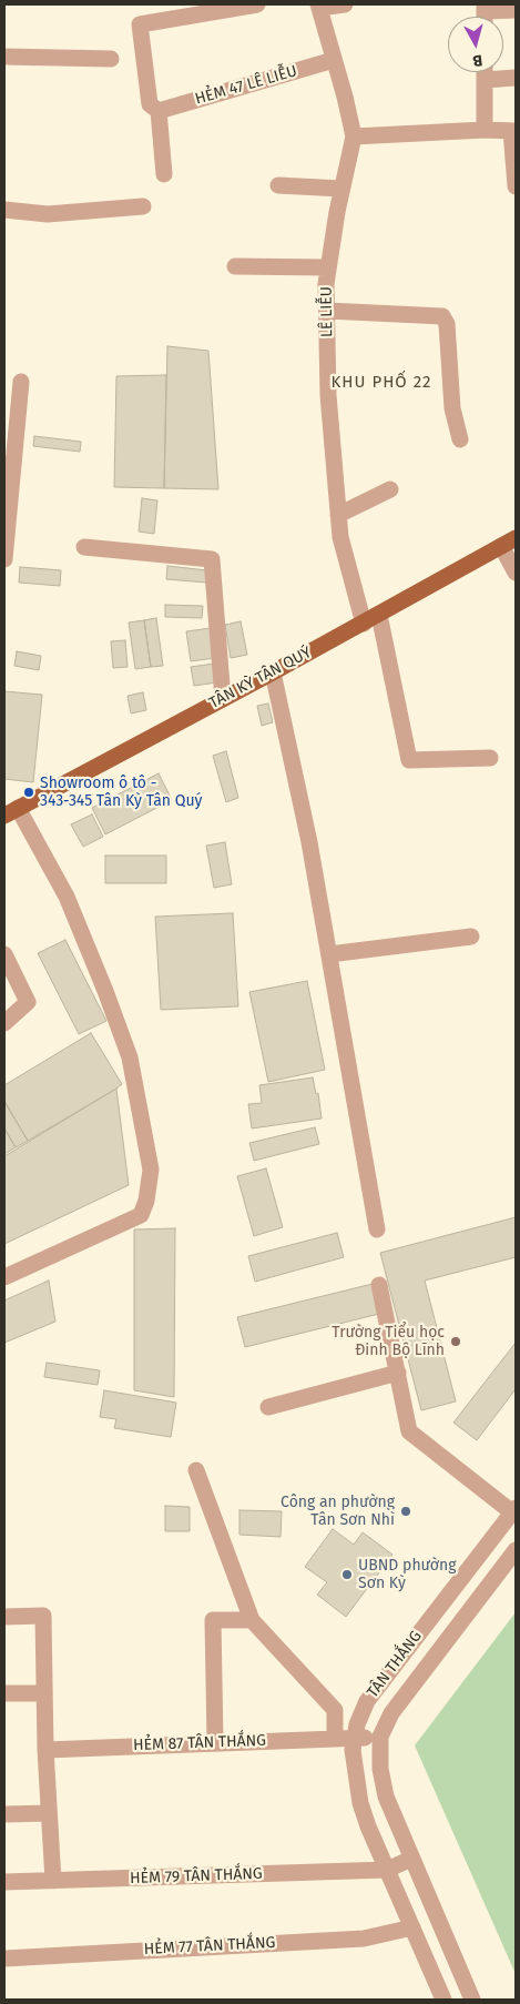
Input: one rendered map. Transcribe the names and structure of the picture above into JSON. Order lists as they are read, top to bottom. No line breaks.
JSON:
{"streets":{"main road":["TÂN KỲ TÂN QUÝ"],"street":["HẺM 47 LÊ LIỄU","LÊ LIỄU","TÂN THẮNG","HẺM 87 TÂN THẮNG","HẺM 79 TÂN THẮNG","HẺM 77 TÂN THẮNG"]},"crossings":[["HẺM 47 LÊ LIỄU","LÊ LIỄU"],["LÊ LIỄU","TÂN KỲ TÂN QUÝ"],["TÂN THẮNG","HẺM 87 TÂN THẮNG"],["TÂN THẮNG","HẺM 79 TÂN THẮNG"],["TÂN THẮNG","HẺM 77 TÂN THẮNG"]],"districts":["KHU PHỐ 22"],"places":["Showroom ô tô - 343-345 Tân Kỳ Tân Quý","Trường Tiểu học Đinh Bộ Lĩnh","Công an phường Tân Sơn Nhì","UBND phường Sơn Kỳ"],"north":"bottom"}
